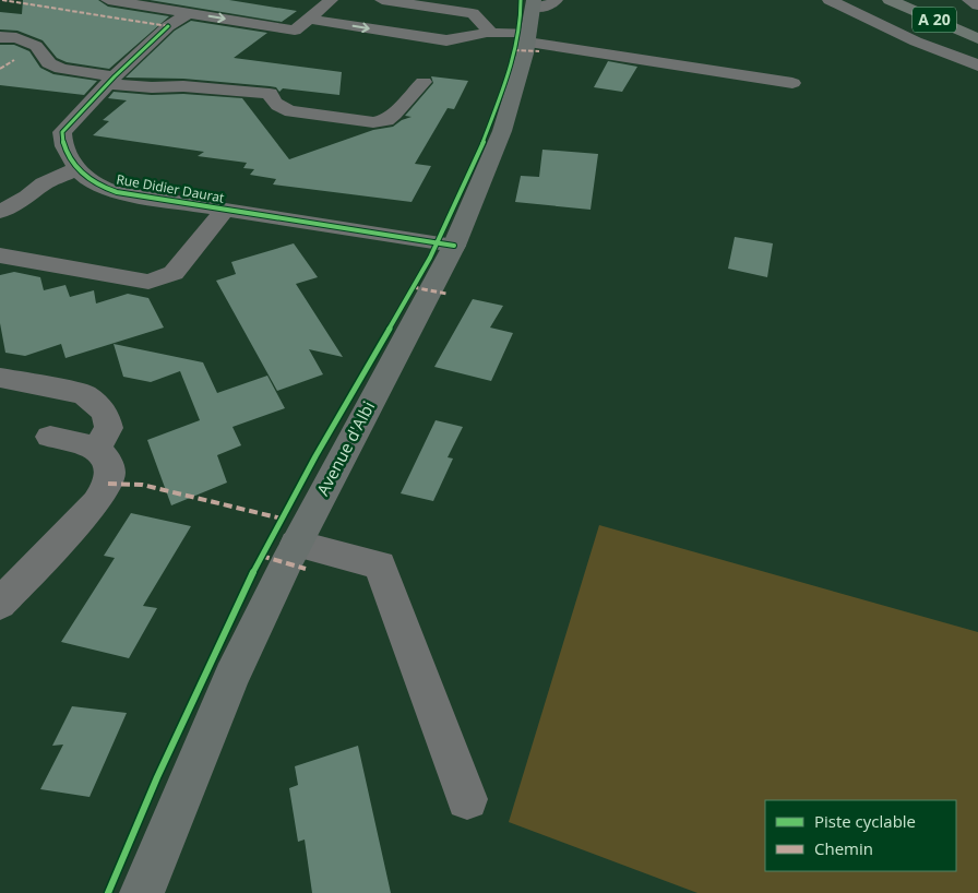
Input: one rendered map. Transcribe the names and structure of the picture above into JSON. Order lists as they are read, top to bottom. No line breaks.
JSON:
{"streets":{"highway":["A 20"],"main road":["Avenue d'Albi"],"street":["Rue Didier Daurat"]},"crossings":[["Rue Didier Daurat","Avenue d'Albi"]],"legend":["Piste cyclable","Chemin"]}
